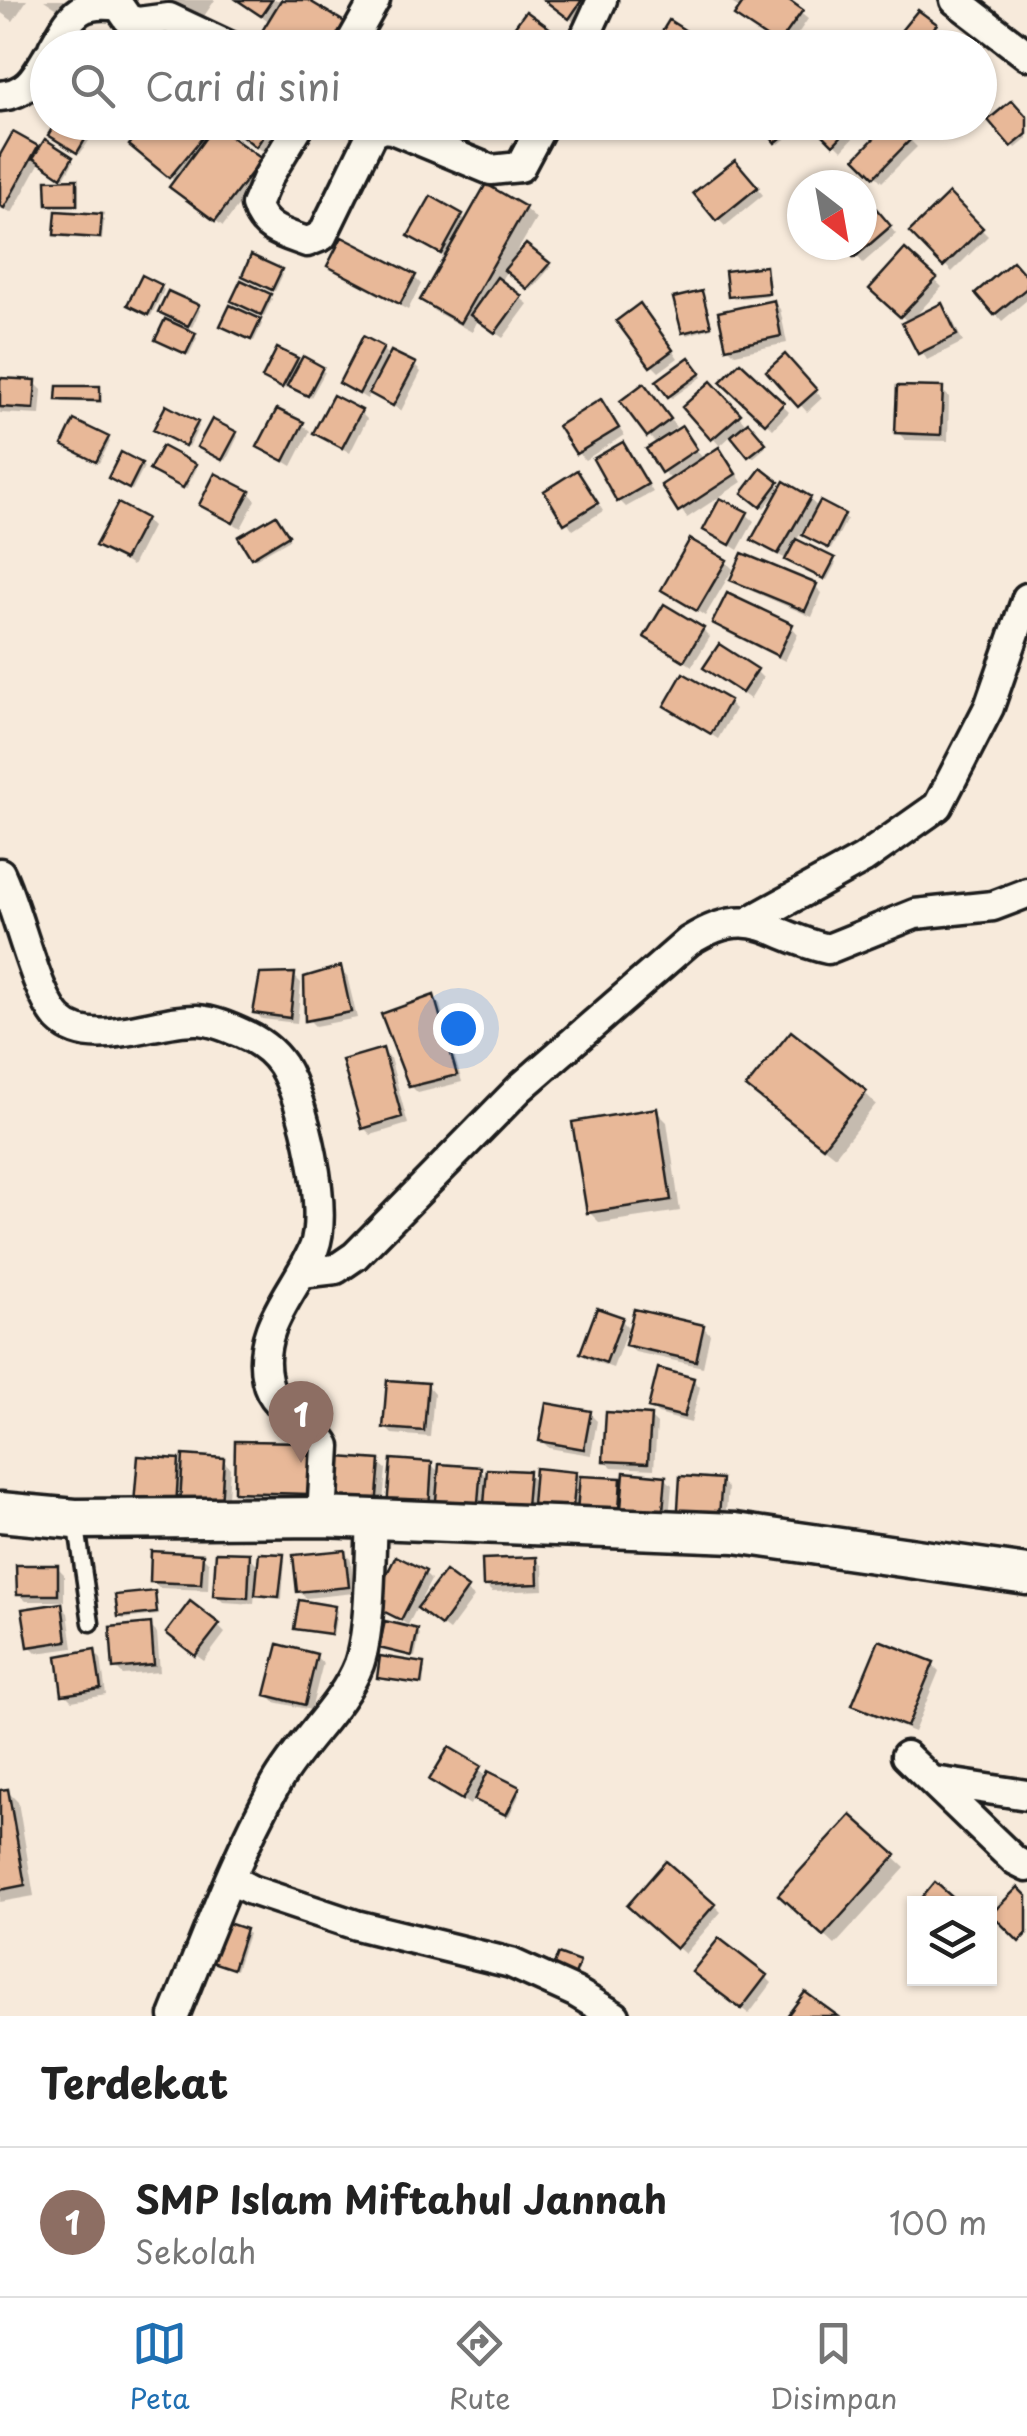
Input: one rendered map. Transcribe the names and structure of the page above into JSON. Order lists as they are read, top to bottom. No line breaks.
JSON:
{"north":"bottom right","page":{"search":"Cari di sini","pins":"1","heading":"Terdekat","list":[{"mark":"1","name":"SMP Islam Miftahul Jannah","note":"Sekolah","value":"100 m"}],"nav":["Peta","Rute","Disimpan"]}}
